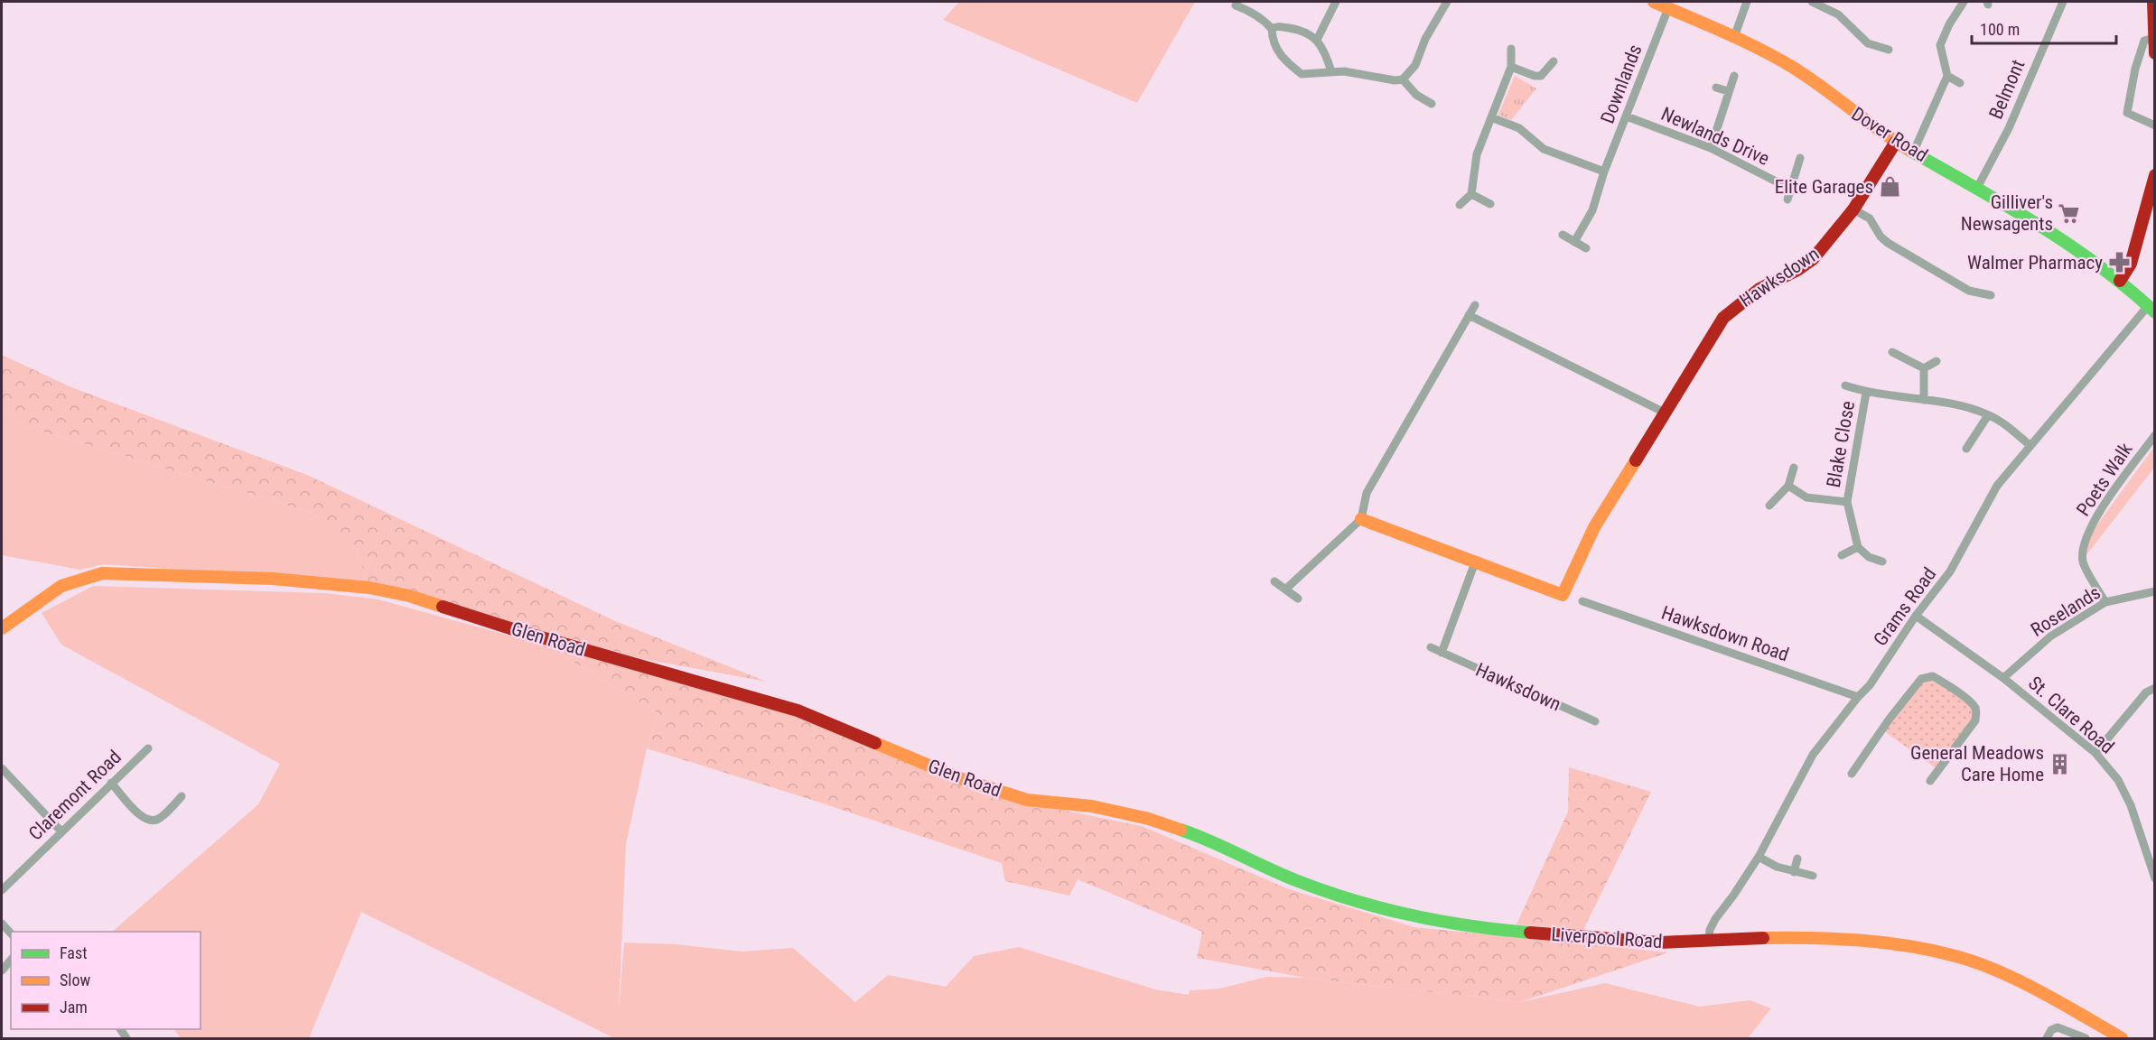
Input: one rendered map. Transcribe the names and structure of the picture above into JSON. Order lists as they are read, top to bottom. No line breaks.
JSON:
{"streets":{"street":["Downlands","Belmont","Dover Road","Newlands Drive","Hawksdown","Blake Close","Poets Walk","Grams Road","Roselands","Hawksdown Road","Glen Road","St. Clare Road","Claremont Road","Liverpool Road"]},"crossings":[["Downlands","Dover Road"],["Downlands","Newlands Drive"],["Belmont","Dover Road"],["Dover Road","Hawksdown"],["Dover Road","Grams Road"],["Blake Close","Grams Road"],["Poets Walk","Roselands"],["Grams Road","Hawksdown Road"],["Grams Road","St. Clare Road"],["Grams Road","Liverpool Road"],["Roselands","St. Clare Road"],["Glen Road","Liverpool Road"]],"places":{"shop":["Elite Garages"],"supermarket":["Gilliver's Newsagents"],"pharmacy":["Walmer Pharmacy"],"building":["General Meadows Care Home"]},"legend":["Fast","Slow","Jam"],"scale_bar":"100 m"}
